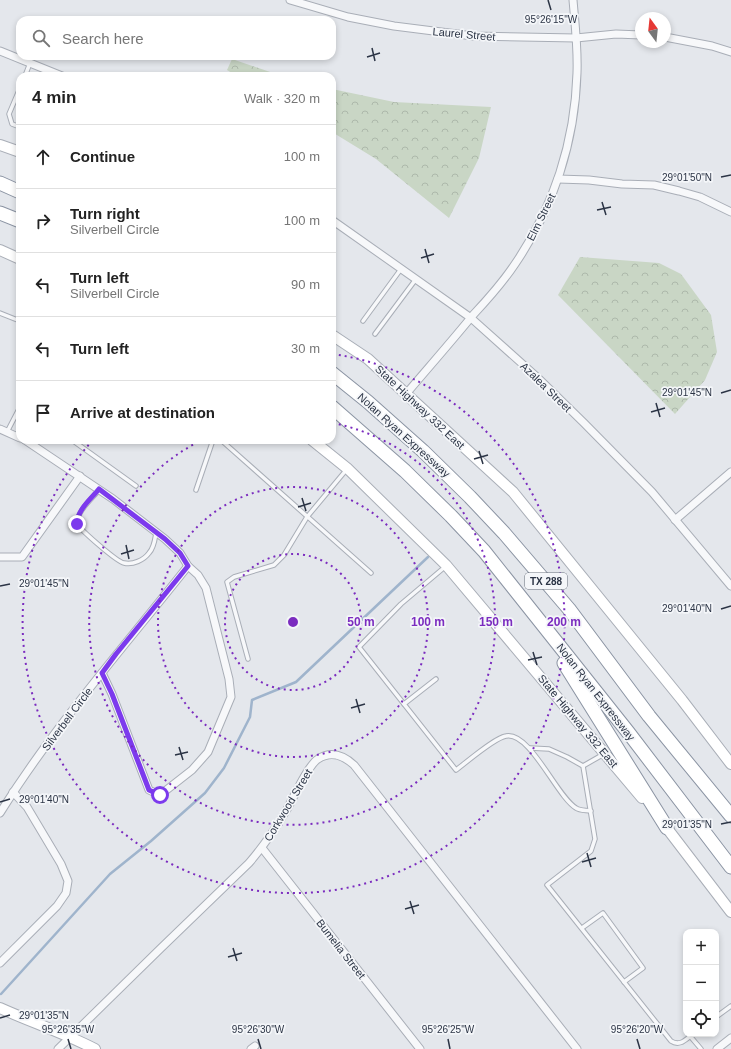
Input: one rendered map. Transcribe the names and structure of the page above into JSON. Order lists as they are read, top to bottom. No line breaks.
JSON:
{"streets":{"highway":["Nolan Ryan Expressway","TX 288"],"main road":["State Highway 332 East"],"street":["Laurel Street","Elm Street","Azalea Street","Silverbell Circle","Corkwood Street","Bumelia Street"]},"crossings":[["Laurel Street","Elm Street"],["Elm Street","Azalea Street"],["Elm Street","State Highway 332 East"],["Corkwood Street","Bumelia Street"]],"north":"top","page":{"search":"Search here","heading":["4 min","Walk · 320 m"],"list":[["Continue","100 m"],["Turn right","Silverbell Circle","100 m"],["Turn left","Silverbell Circle","90 m"],["Turn left","30 m"],"Arrive at destination"],"map_buttons":["+","−"]},"coordinates":["95°26'15\"W","29°01'50\"N","29°01'45\"N","29°01'40\"N","29°01'35\"N","95°26'35\"W","95°26'30\"W","95°26'25\"W","95°26'20\"W"],"rings":["50 m","100 m","150 m","200 m"]}
